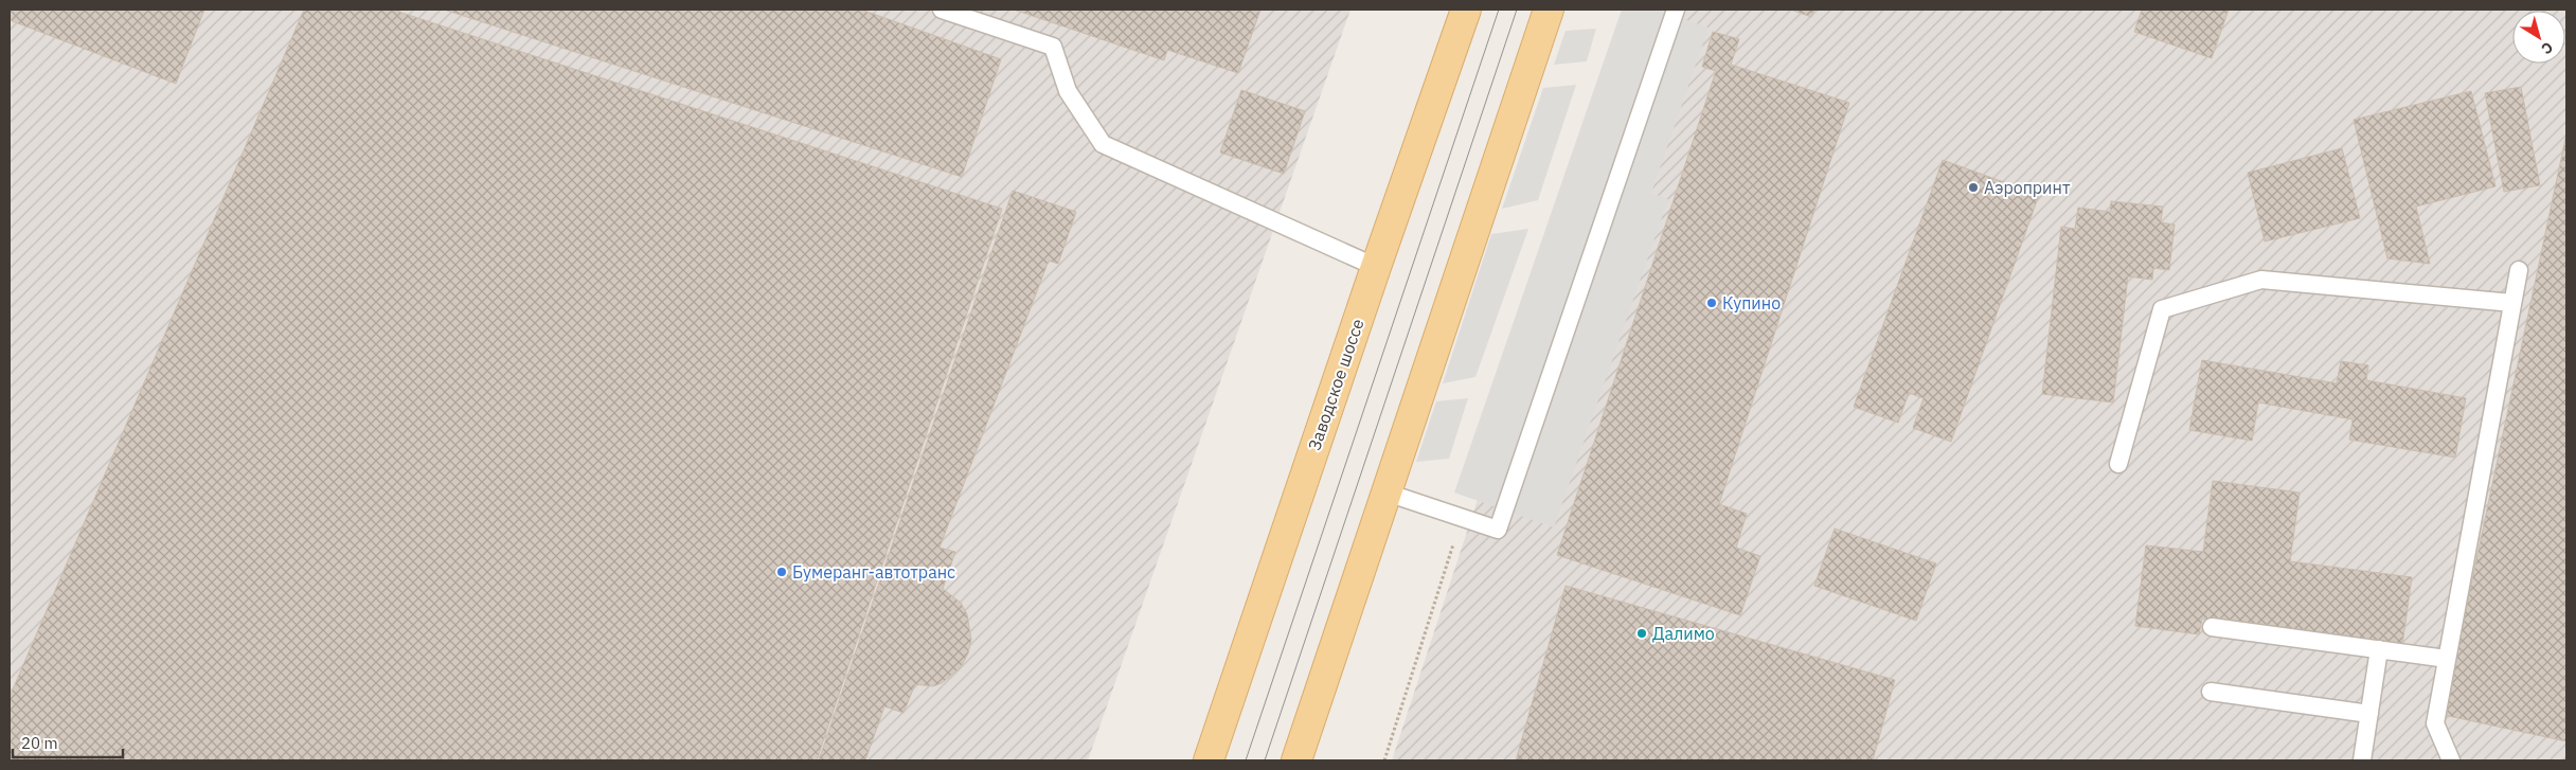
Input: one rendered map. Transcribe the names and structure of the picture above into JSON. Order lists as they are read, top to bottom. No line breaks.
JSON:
{"streets":{"main road":["Заводское шоссе"]},"places":["Аэропринт","Купино","Бумеранг-автотранс","Далимо"],"scale_bar":"20 m","north":"bottom right"}
